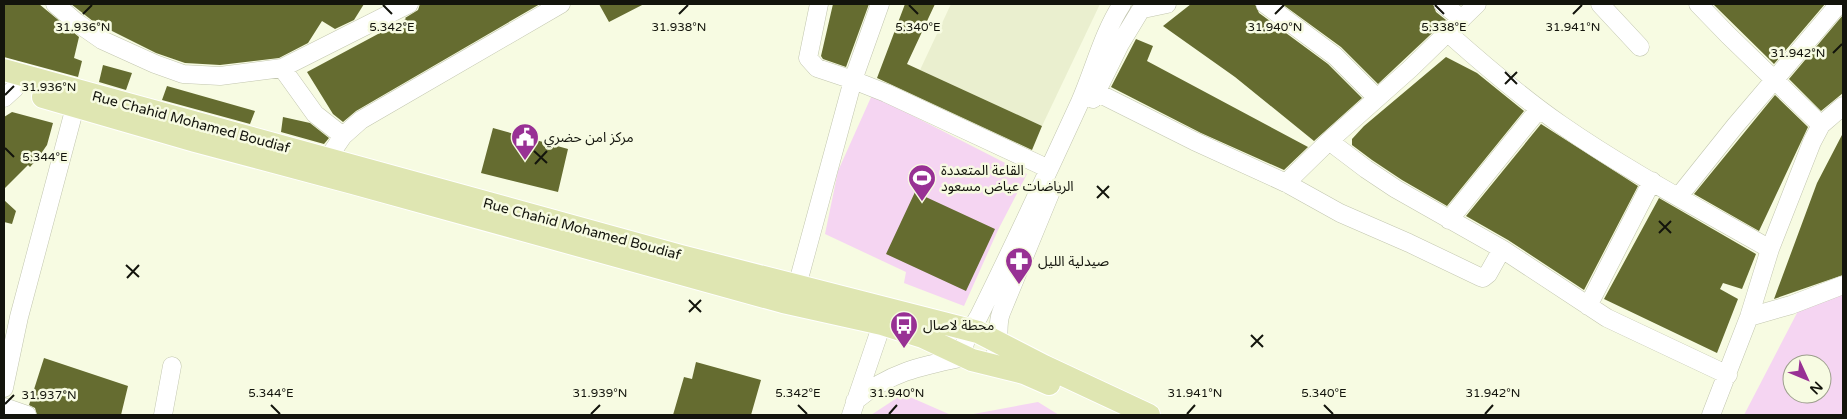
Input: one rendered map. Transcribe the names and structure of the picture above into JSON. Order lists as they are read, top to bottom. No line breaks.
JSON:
{"streets":{"main road":["Rue Chahid Mohamed Boudiaf"]},"places":{"public building":["مركز امن حضري"],"sports":["القاعة المتعددة الرياضات عياض مسعود"],"pharmacy":["صيدلية الليل"],"bus stop":["محطة لاصال"]},"north":"bottom right","coordinates":["5.342°E","5.340°E","5.338°E","31.941°N","31.936°N","31.938°N","31.940°N","31.942°N","5.344°E","31.939°N","31.937°N"]}
